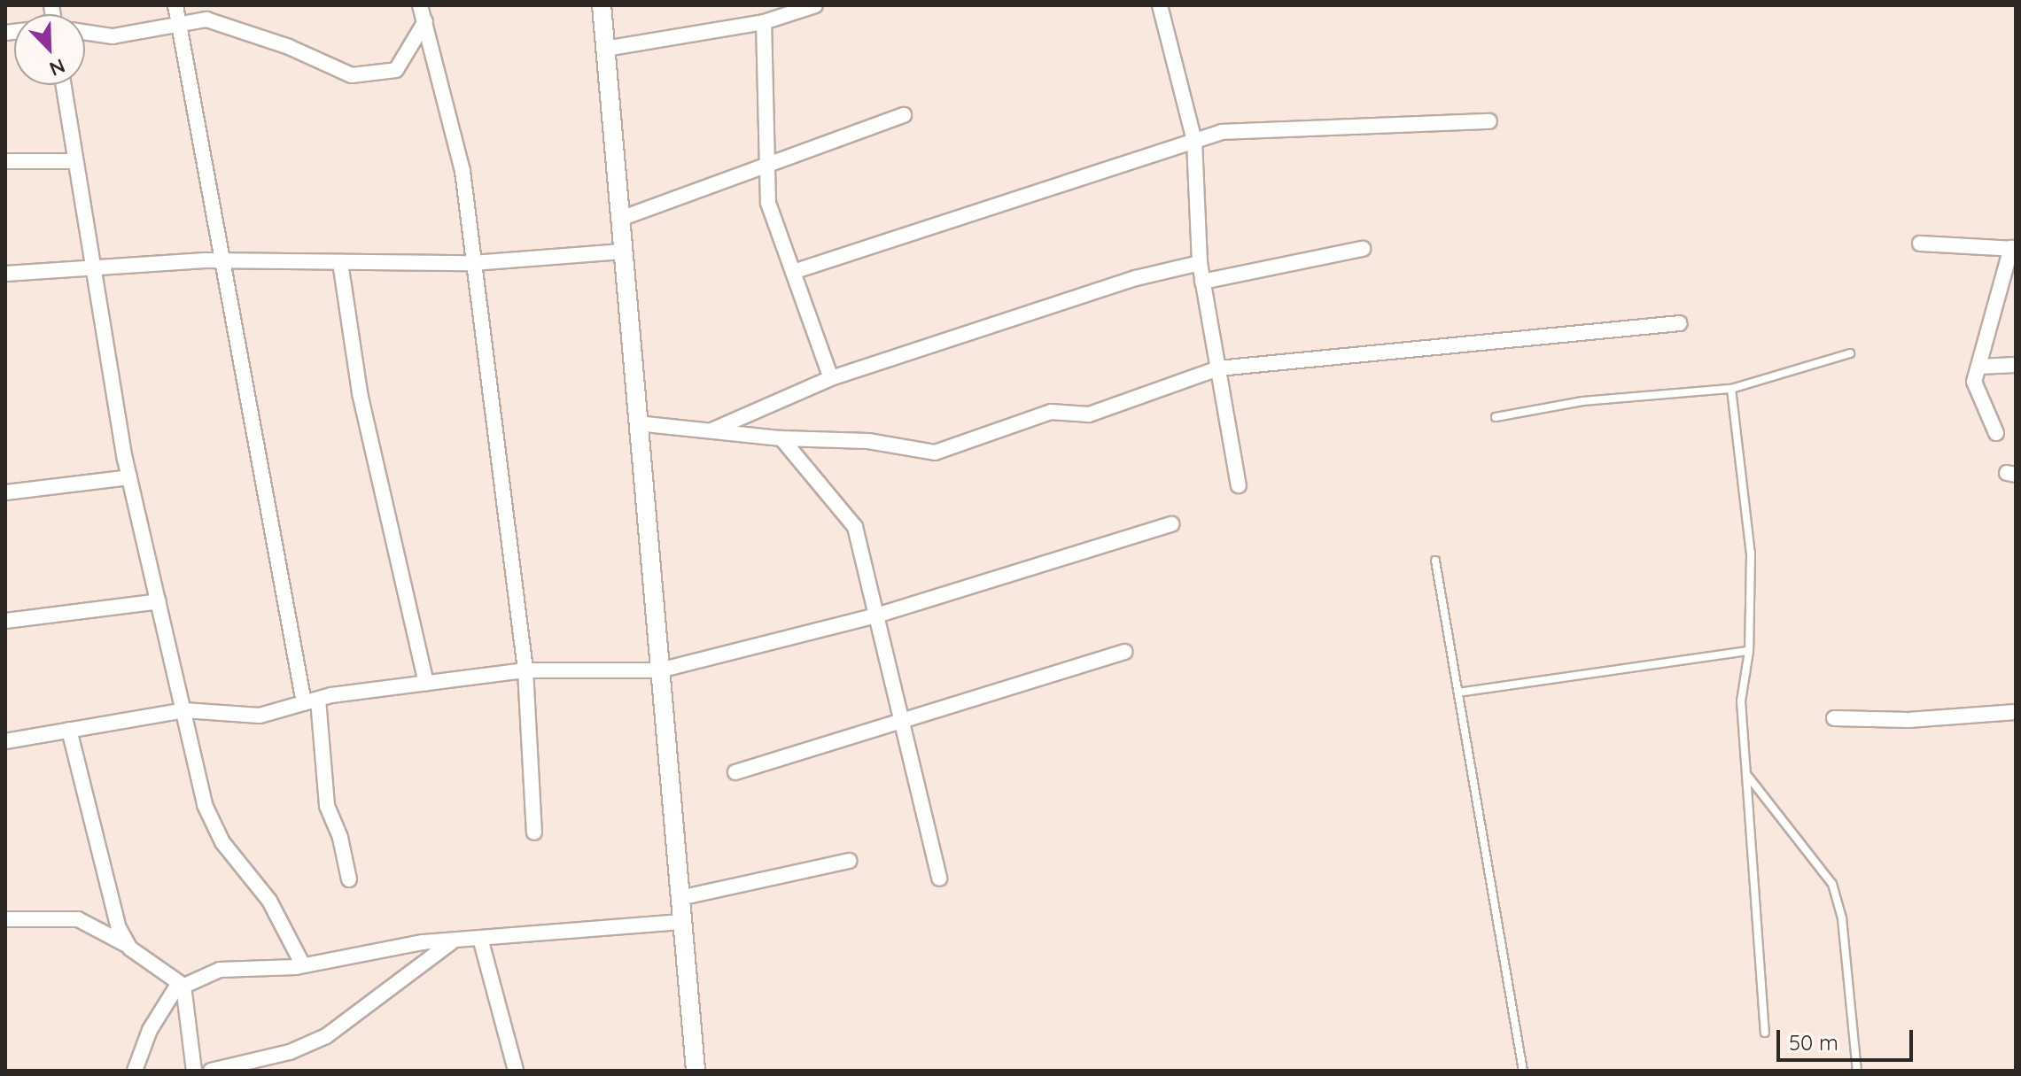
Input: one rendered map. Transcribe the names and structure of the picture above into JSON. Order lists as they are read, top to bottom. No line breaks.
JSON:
{"scale_bar":"50 m","north":"bottom right"}
